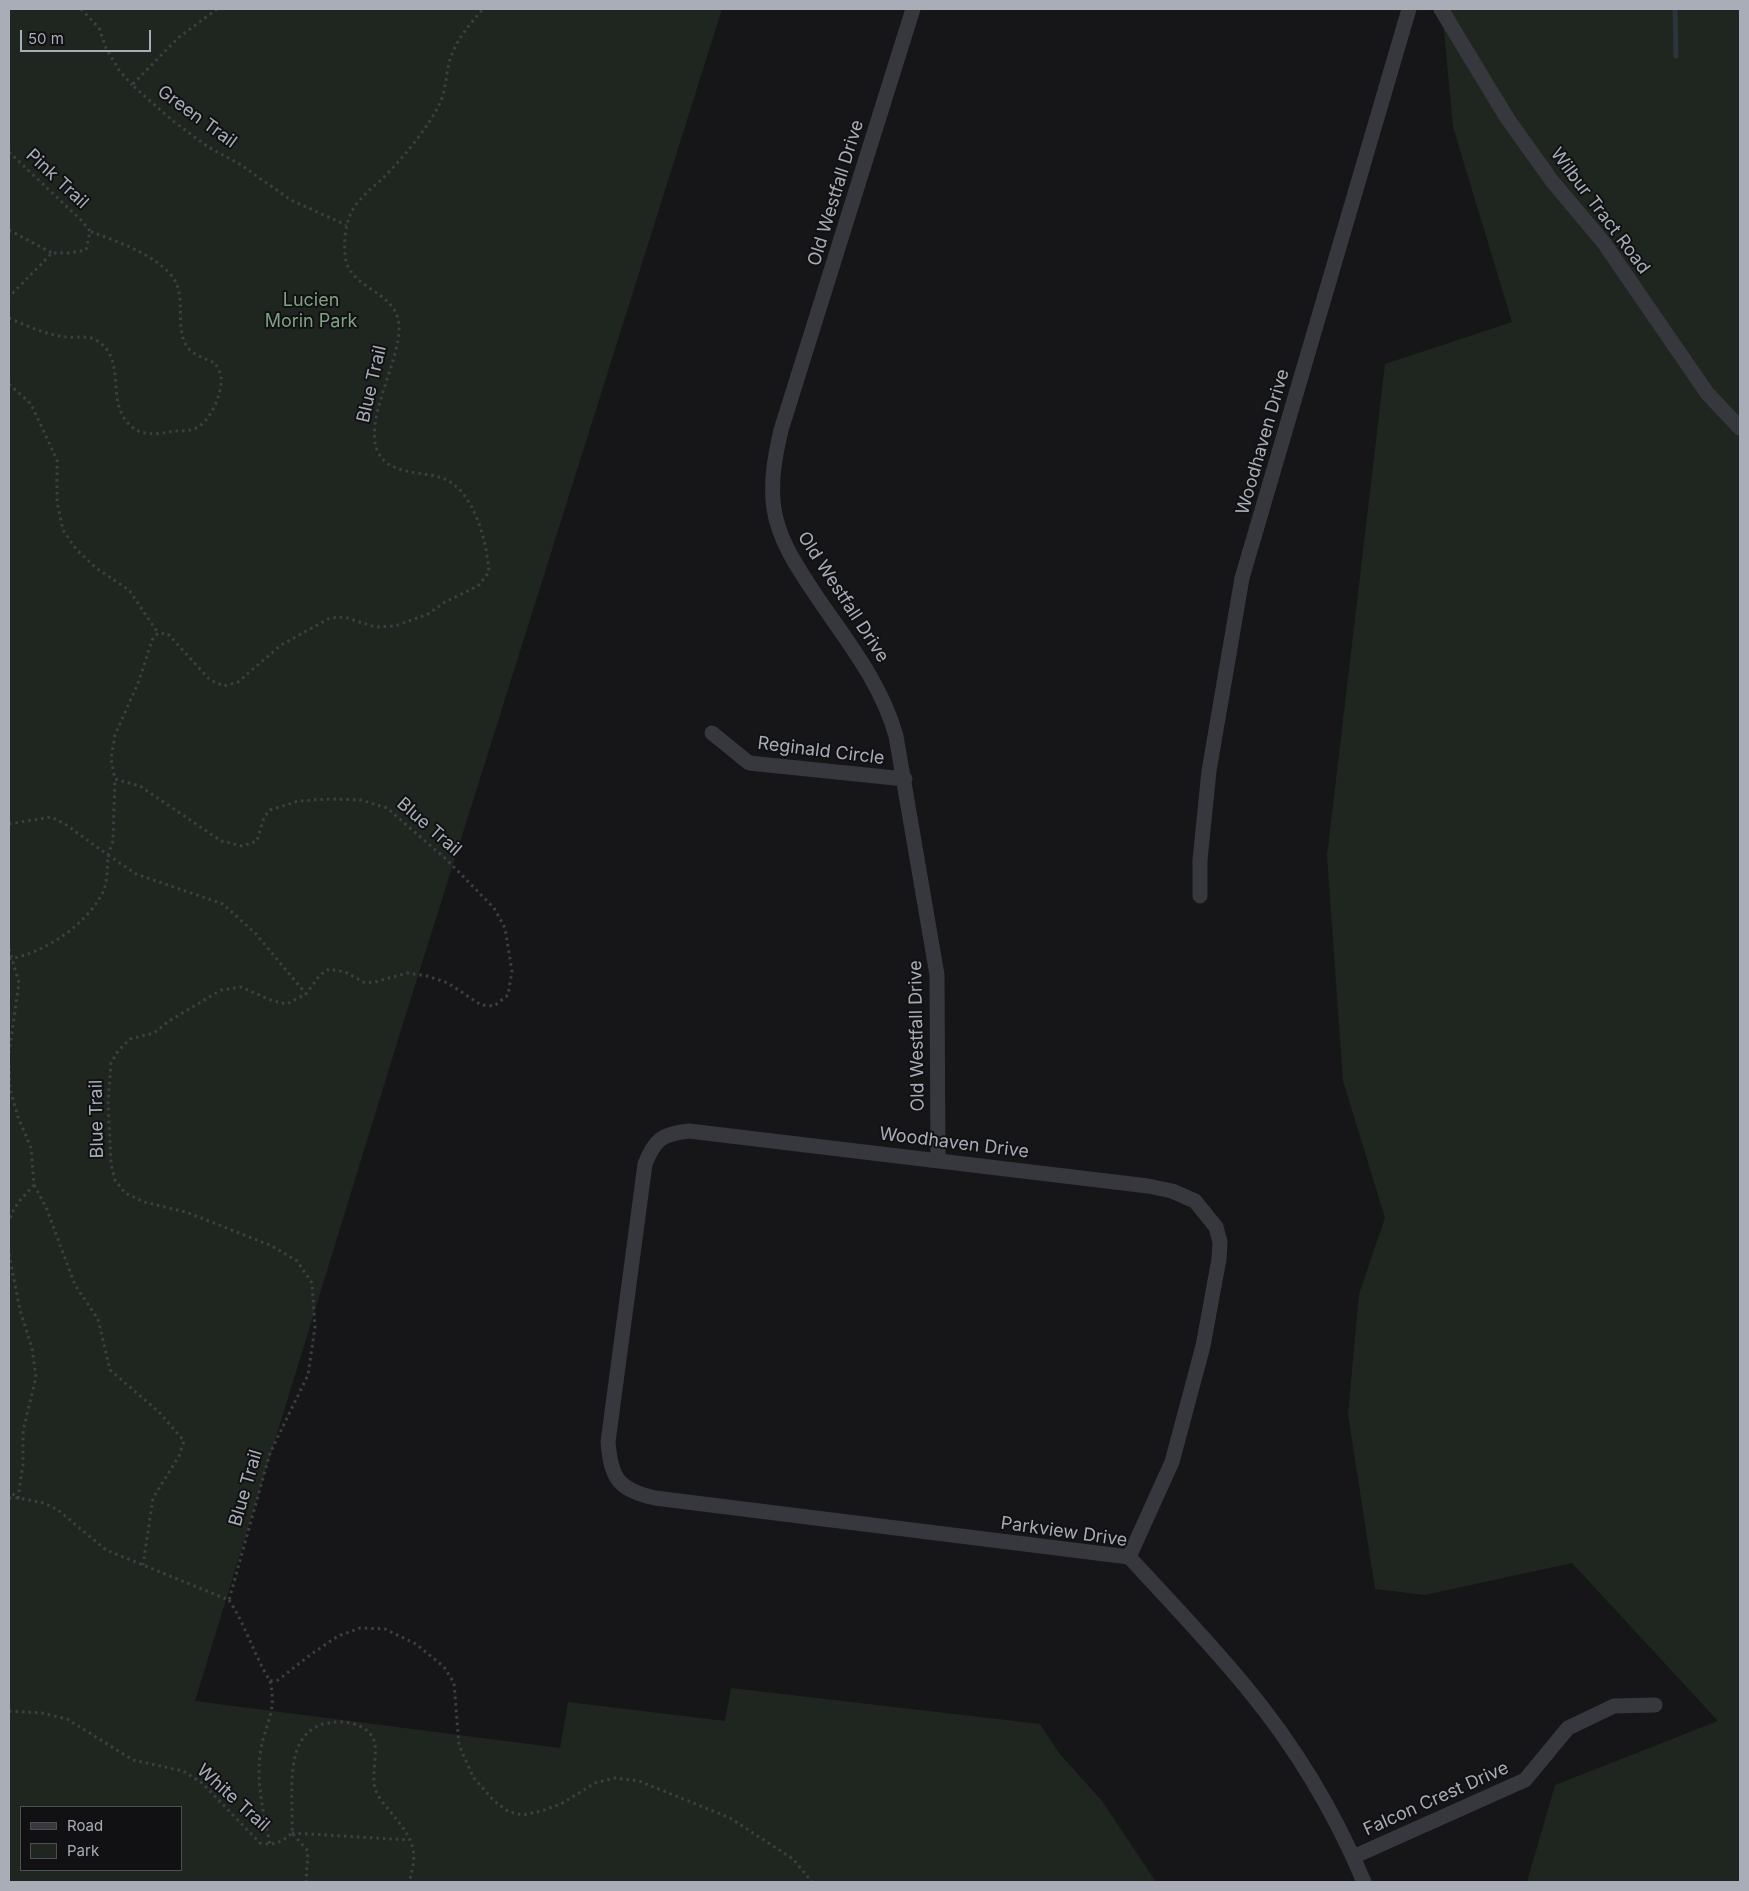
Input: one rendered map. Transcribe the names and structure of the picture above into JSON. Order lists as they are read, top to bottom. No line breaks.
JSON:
{"streets":{"street":["Old Westfall Drive","Wilbur Tract Road","Woodhaven Drive","Reginald Circle","Parkview Drive","Falcon Crest Drive"],"path":["Green Trail","Pink Trail","Blue Trail","White Trail"]},"crossings":[["Green Trail","Blue Trail"],["Old Westfall Drive","Woodhaven Drive"],["Old Westfall Drive","Reginald Circle"],["Woodhaven Drive","Parkview Drive"],["Parkview Drive","Falcon Crest Drive"]],"parks":["Lucien Morin Park"],"legend":["Road","Park"],"scale_bar":"50 m"}
